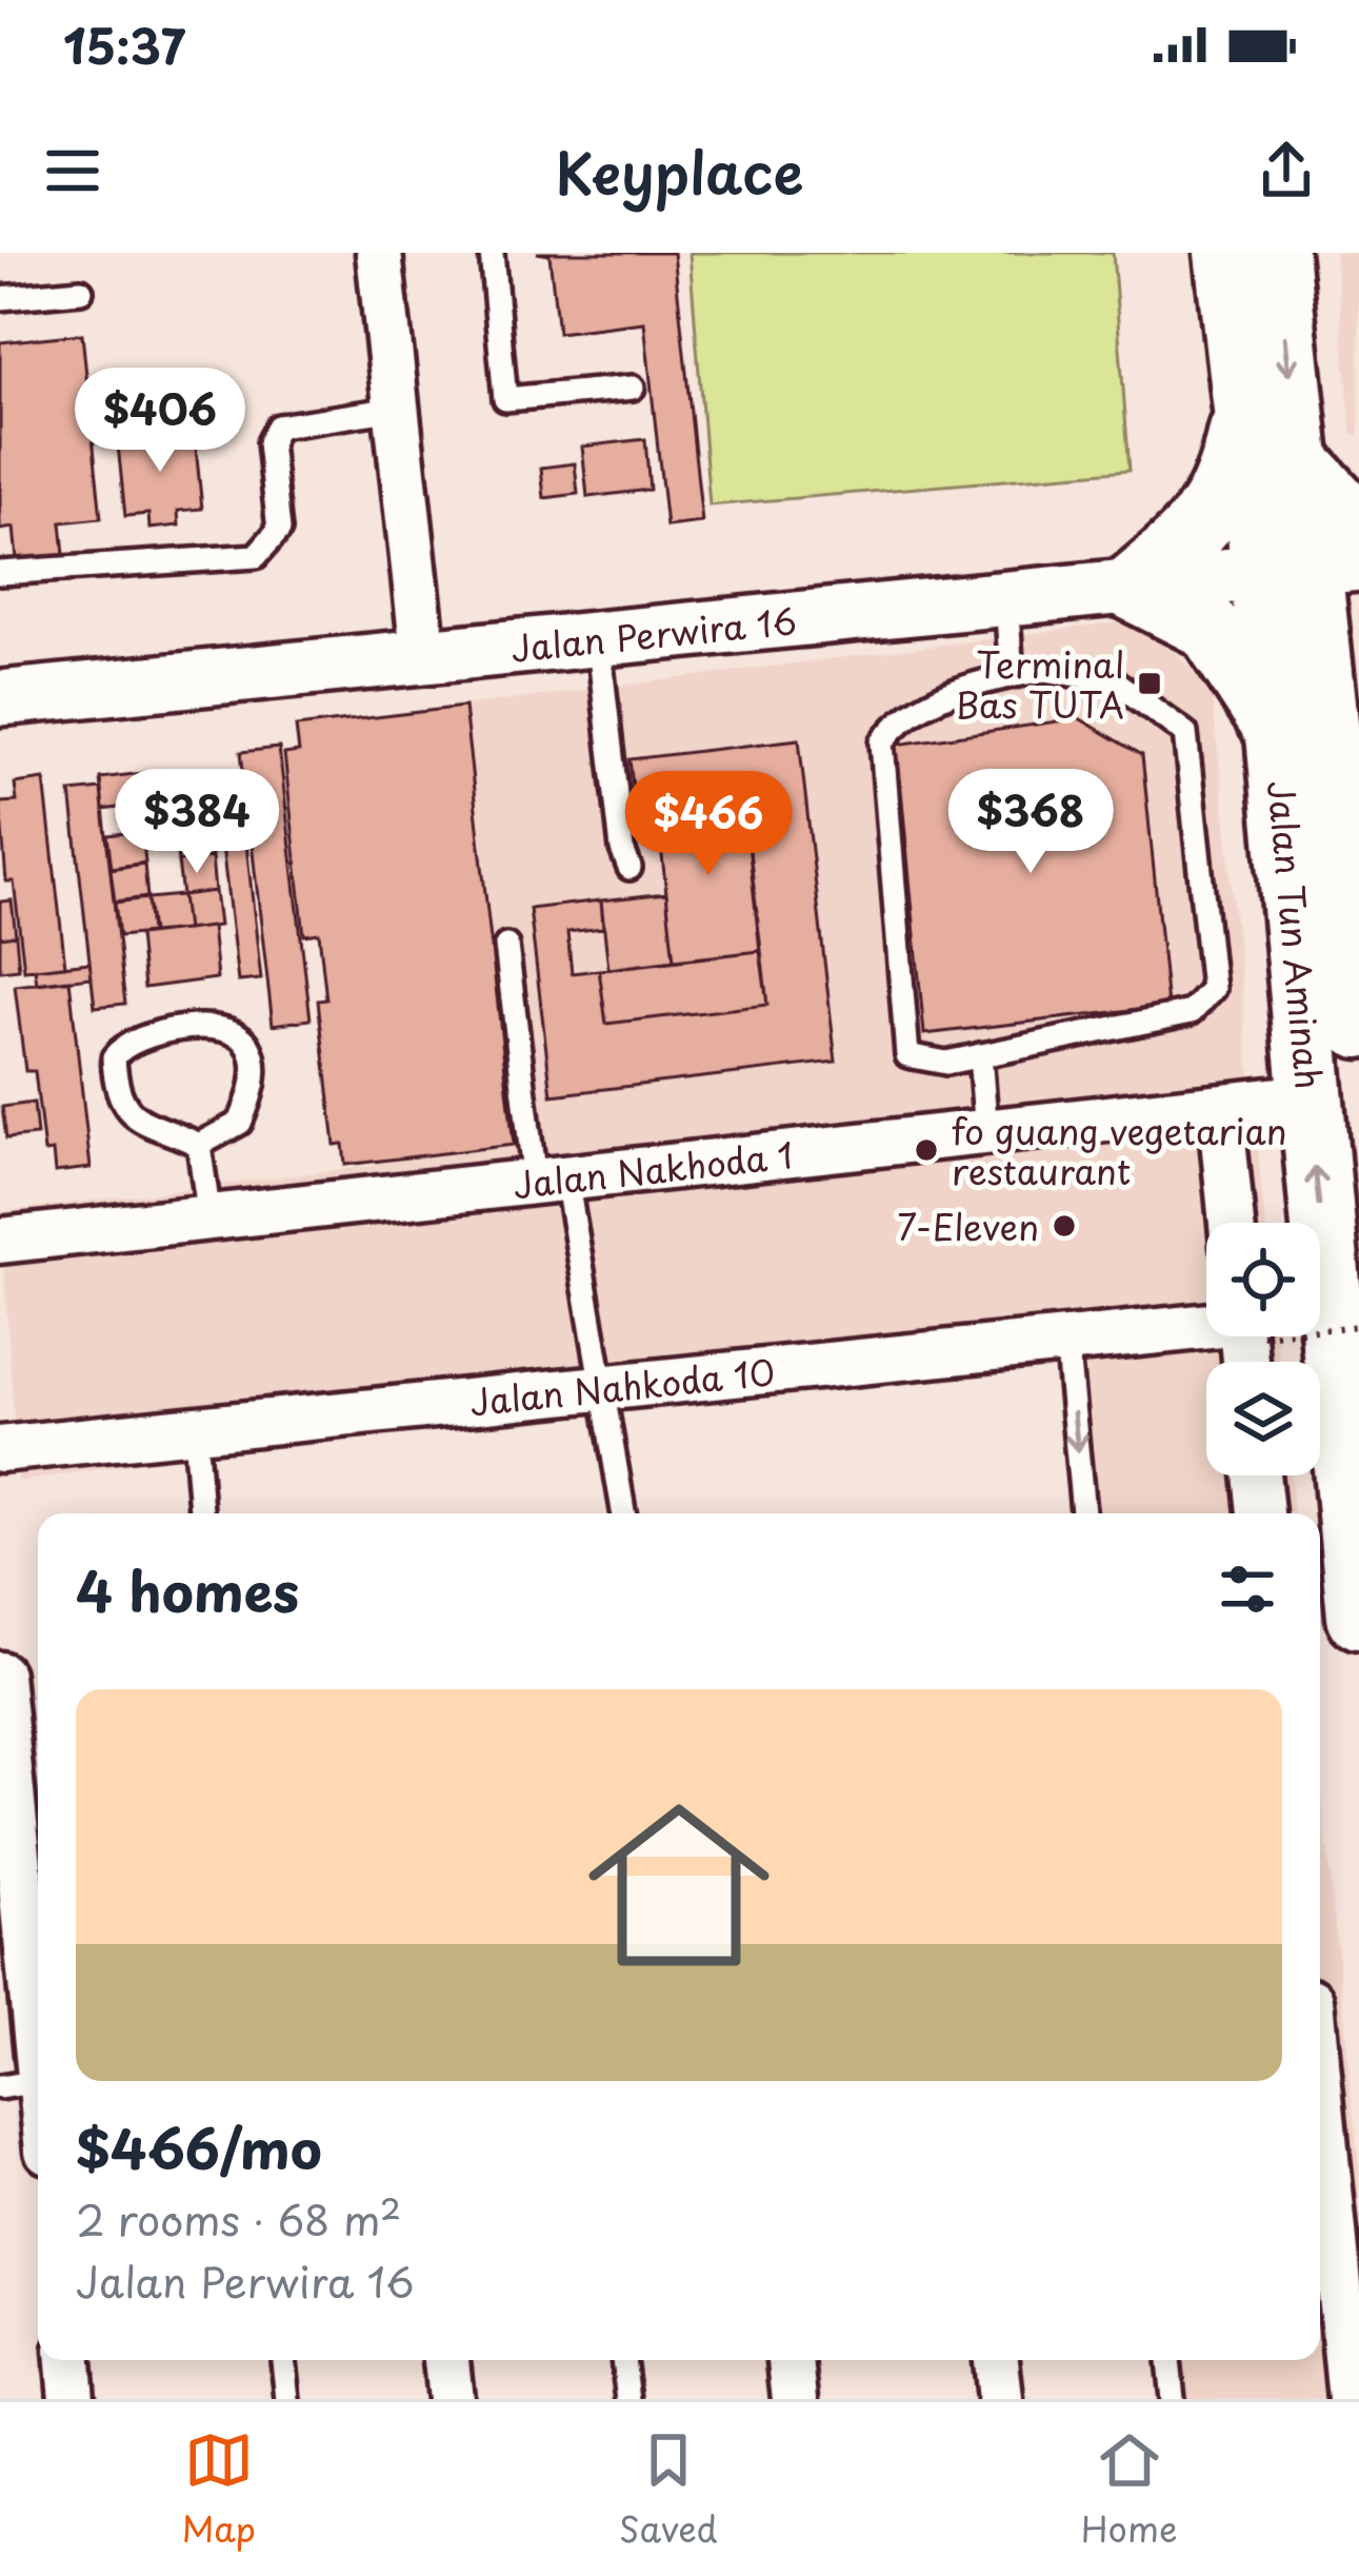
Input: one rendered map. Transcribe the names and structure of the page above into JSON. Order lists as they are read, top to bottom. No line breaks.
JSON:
{"streets":{"main road":["Jalan Tun Aminah"],"street":["Jalan Perwira 16","Jalan Nakhoda 1","Jalan Nahkoda 10"]},"crossings":[["Jalan Perwira 16","Jalan Tun Aminah"],["Jalan Tun Aminah","Jalan Nakhoda 1"]],"places":{"transit":["Terminal Bas TUTA"],"other":["fo guang vegetarian restaurant","7-Eleven"]},"page":{"status":"15:37","header":"Keyplace","price":["$406","$384","$368","$466"],"heading":"4 homes","list":[{"name":"$466/mo","note":"2 rooms · 68 m² · Jalan Perwira 16"}],"tabs":["Map","Saved","Home"]}}
